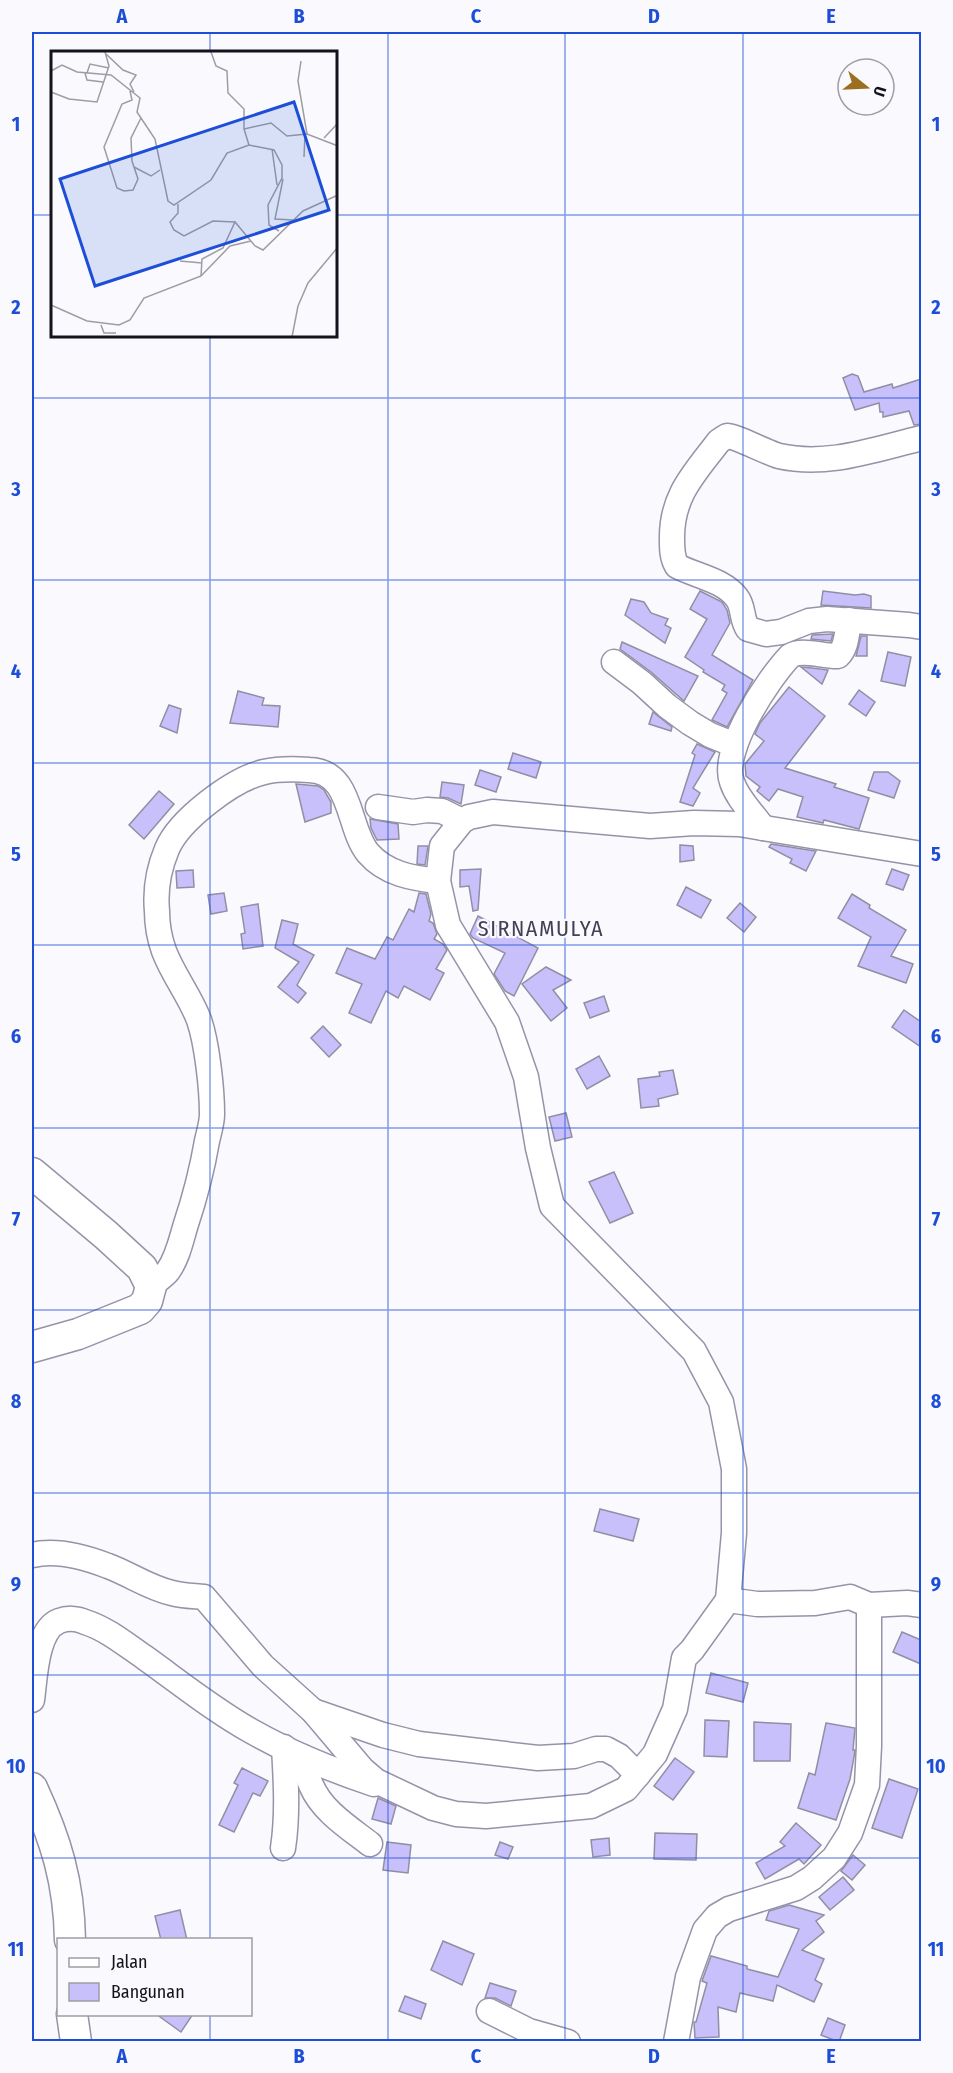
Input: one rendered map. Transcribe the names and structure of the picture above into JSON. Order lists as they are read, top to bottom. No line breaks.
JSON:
{"districts":["SIRNAMULYA"],"legend":["Jalan","Bangunan"],"north":"right","grid":{"columns":["A","B","C","D","E"],"rows":["1","2","3","4","5","6","7","8","9","10","11"]}}
